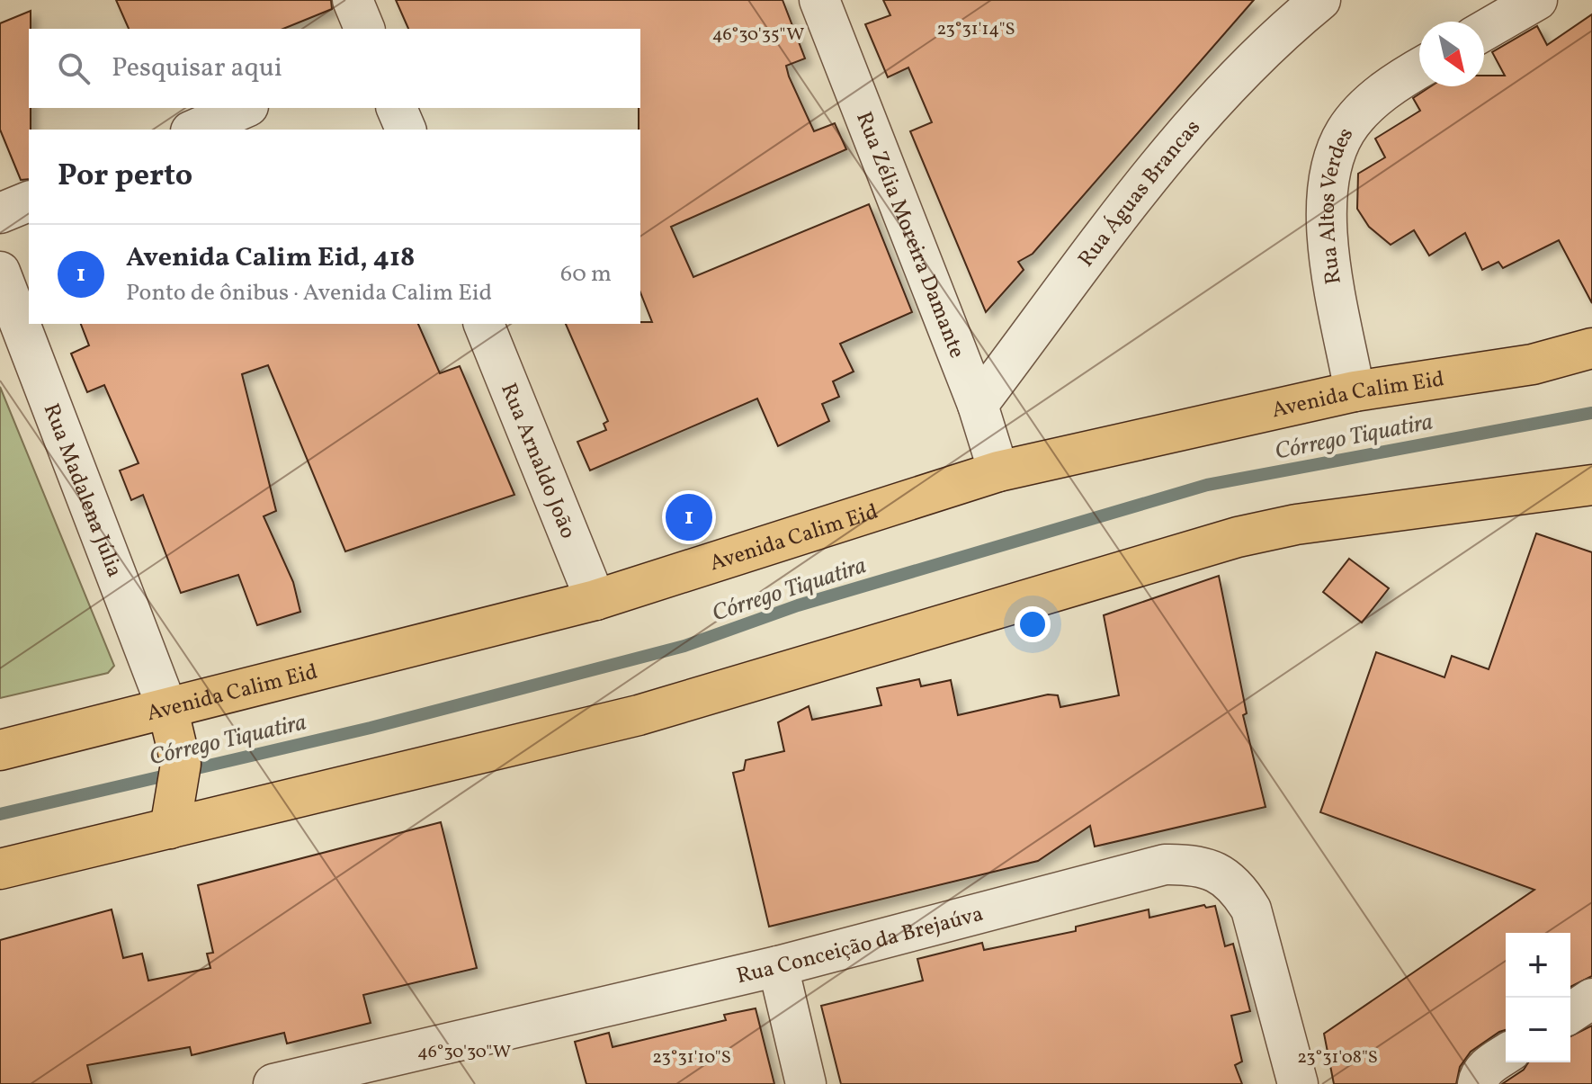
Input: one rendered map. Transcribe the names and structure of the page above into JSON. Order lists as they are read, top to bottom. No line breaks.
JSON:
{"streets":{"main road":["Avenida Calim Eid"],"street":["Rua Águas Brancas","Rua Altos Verdes","Rua Zélia Moreira Damante","Rua Arnaldo João","Rua Madalena Júlia","Rua Conceição da Brejaúva"]},"crossings":[["Rua Águas Brancas","Rua Zélia Moreira Damante"],["Rua Altos Verdes","Avenida Calim Eid"],["Rua Zélia Moreira Damante","Avenida Calim Eid"],["Avenida Calim Eid","Rua Arnaldo João"],["Avenida Calim Eid","Rua Madalena Júlia"]],"water":["Córrego Tiquatira"],"north":"bottom right","page":{"search":"Pesquisar aqui","heading":"Por perto","list":[{"mark":"1","name":"Avenida Calim Eid, 418","note":"Ponto de ônibus · Avenida Calim Eid","value":"60 m"}],"pins":"1","map_buttons":["+","−"]},"coordinates":["23°31'14\"S","46°30'35\"W","46°30'30\"W","23°31'10\"S","23°31'08\"S"]}
